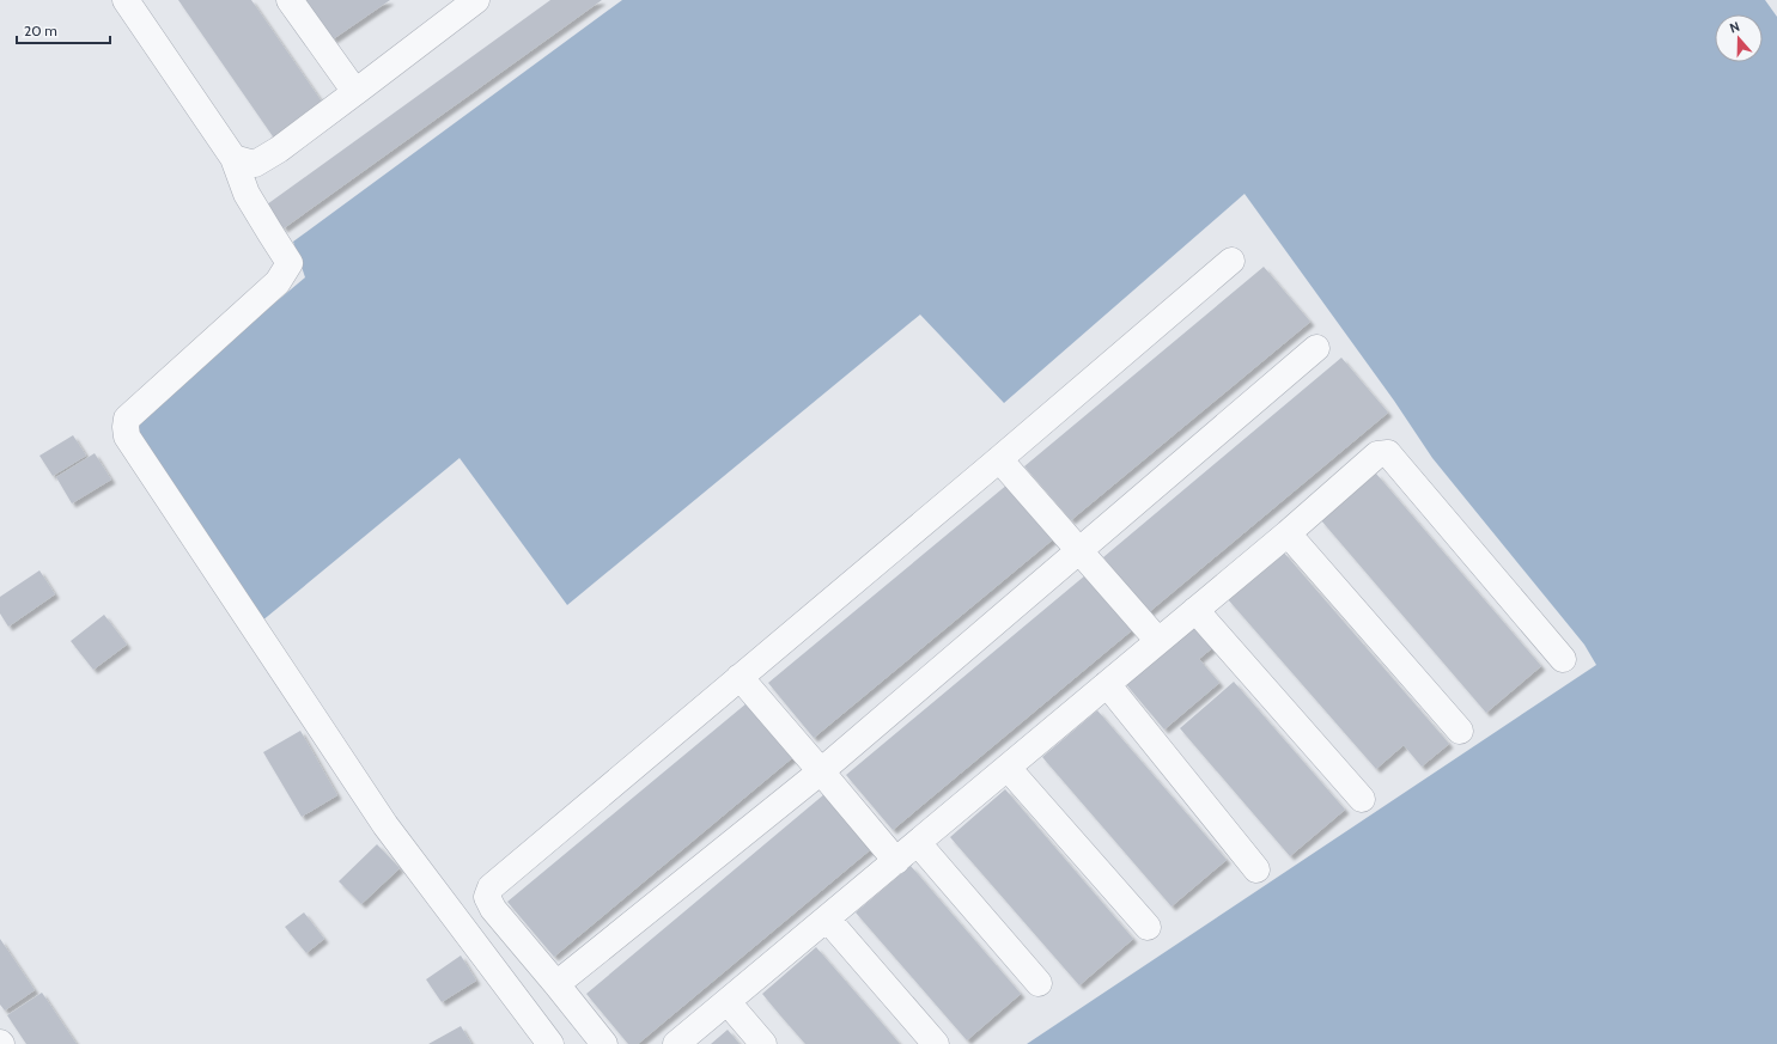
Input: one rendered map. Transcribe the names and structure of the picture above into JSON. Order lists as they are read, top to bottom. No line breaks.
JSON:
{"scale_bar":"20 m","north":"top"}
